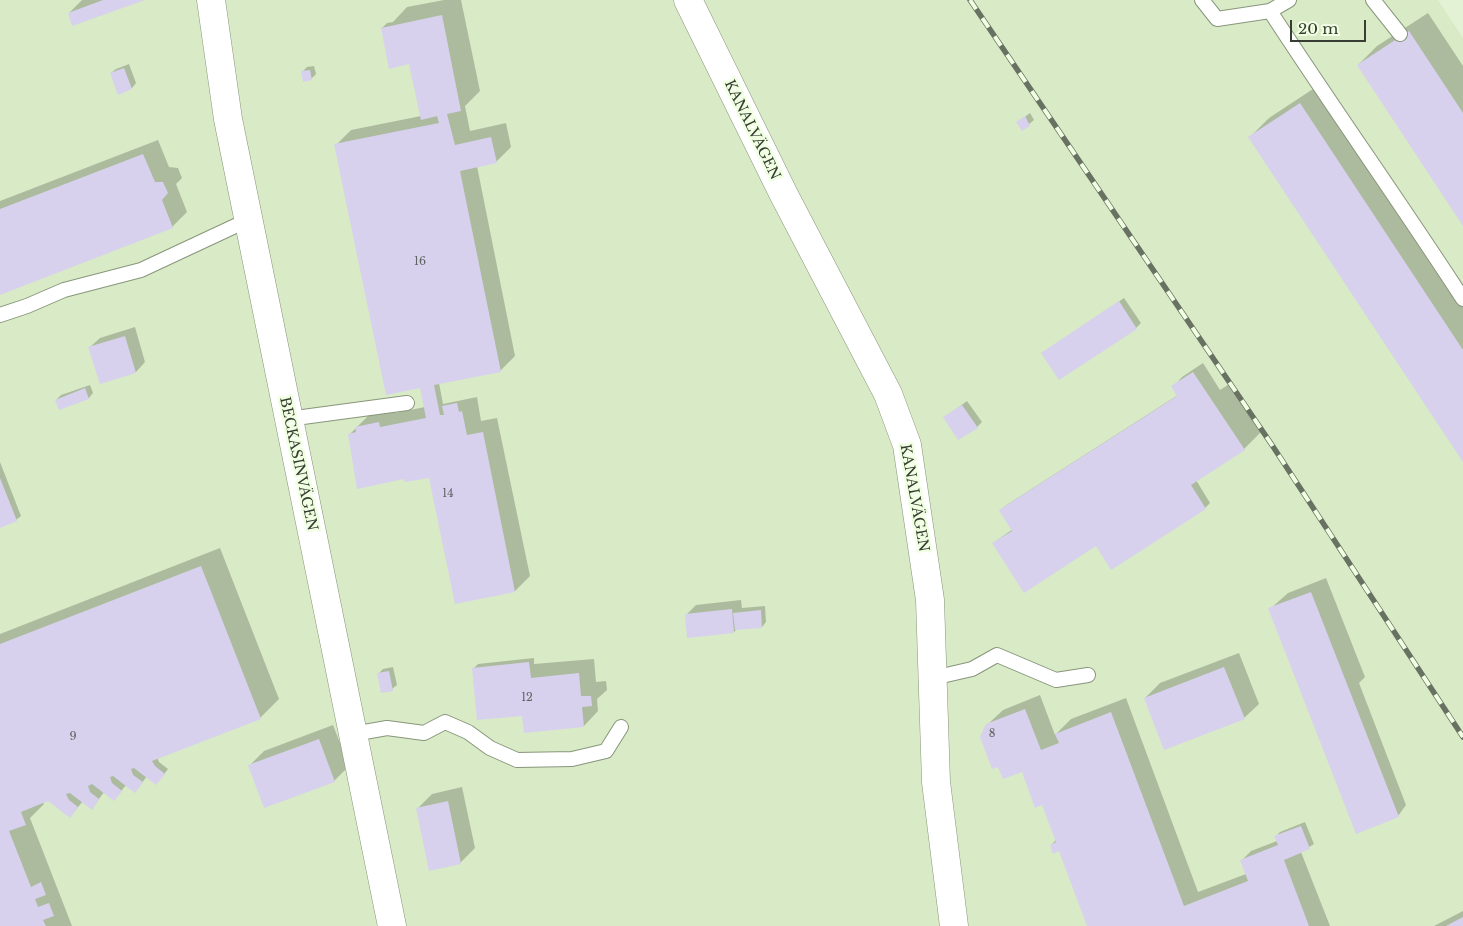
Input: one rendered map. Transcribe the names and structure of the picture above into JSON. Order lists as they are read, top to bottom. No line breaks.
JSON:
{"streets":{"street":["KANALVÄGEN","BECKASINVÄGEN"]},"house_numbers":["16","14","12","8","9"],"scale_bar":"20 m"}
